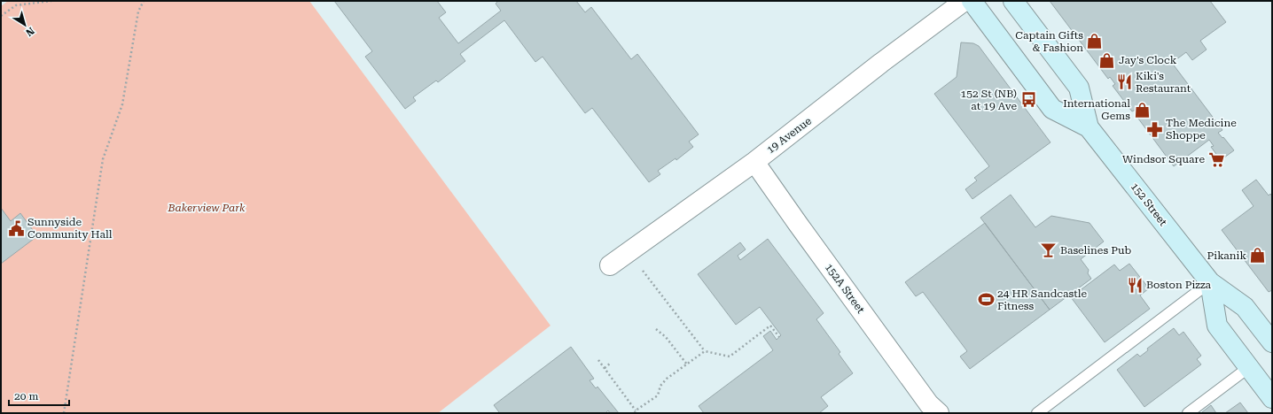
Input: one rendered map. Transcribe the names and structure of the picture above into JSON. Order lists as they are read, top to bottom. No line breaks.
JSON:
{"streets":{"main road":["152 Street"],"street":["19 Avenue","152A Street"]},"crossings":[["19 Avenue","152A Street"]],"parks":["Bakerview Park"],"places":{"shop":["Captain Gifts & Fashion","Jay's Clock","International Gems","Pikanik"],"restaurant":["Kiki's Restaurant","Boston Pizza"],"bus stop":["152 St (NB) at 19 Ave"],"pharmacy":["The Medicine Shoppe"],"supermarket":["Windsor Square"],"public building":["Sunnyside Community Hall"],"bar":["Baselines Pub"],"sports":["24 HR Sandcastle Fitness"]},"scale_bar":"20 m","north":"bottom right"}
